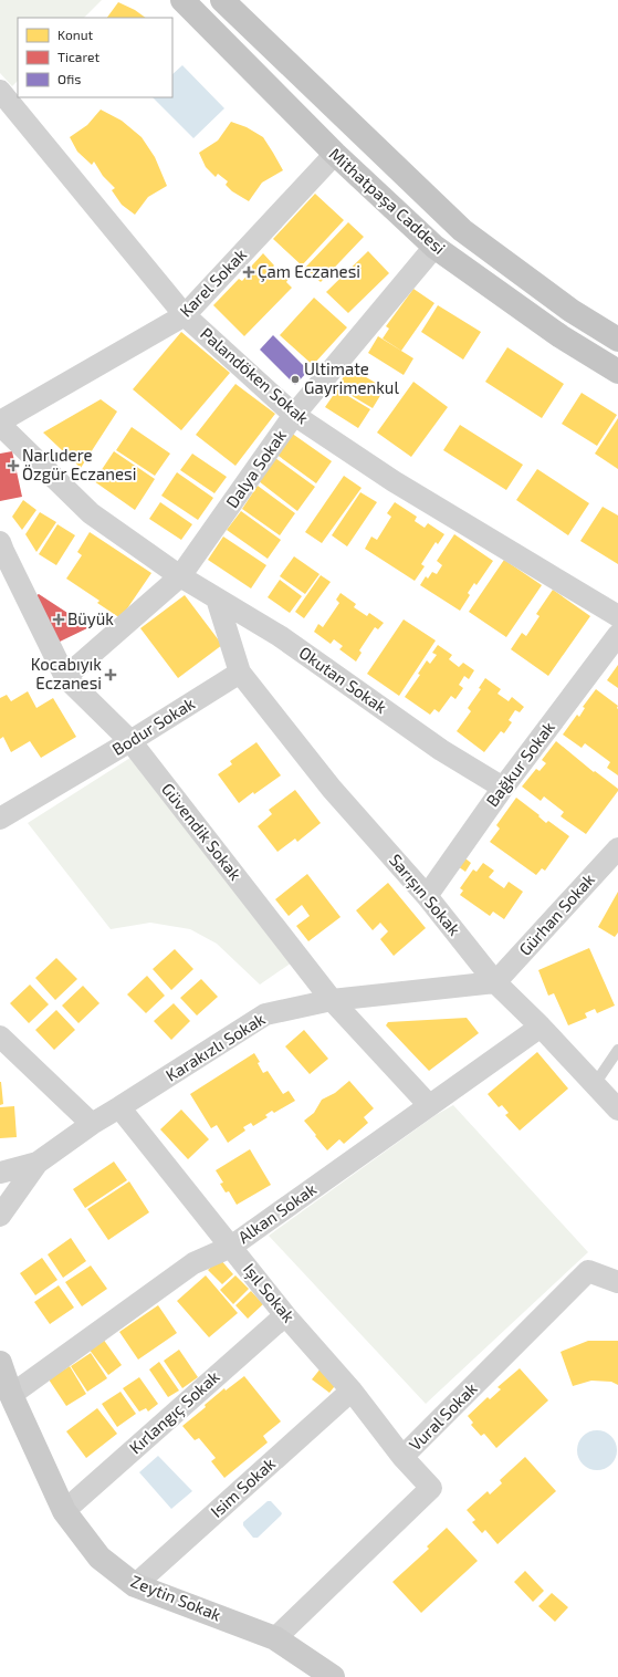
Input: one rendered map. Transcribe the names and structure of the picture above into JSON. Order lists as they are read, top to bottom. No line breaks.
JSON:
{"streets":{"main road":["Mithatpaşa Caddesi"],"street":["Karel Sokak","Palandöken Sokak","Dalya Sokak","Okutan Sokak","Bodur Sokak","Bağkur Sokak","Güvendik Sokak","Sarışın Sokak","Gürhan Sokak","Karakızlı Sokak","Alkan Sokak","Işıl Sokak","Kırlangıç Sokak","Vural Sokak","Isim Sokak","Zeytin Sokak"]},"crossings":[["Mithatpaşa Caddesi","Karel Sokak"],["Mithatpaşa Caddesi","Dalya Sokak"],["Karel Sokak","Palandöken Sokak"],["Palandöken Sokak","Dalya Sokak"],["Dalya Sokak","Okutan Sokak"],["Dalya Sokak","Güvendik Sokak"],["Okutan Sokak","Bağkur Sokak"],["Bodur Sokak","Güvendik Sokak"],["Bodur Sokak","Sarışın Sokak"],["Bağkur Sokak","Sarışın Sokak"],["Güvendik Sokak","Karakızlı Sokak"],["Güvendik Sokak","Alkan Sokak"],["Sarışın Sokak","Gürhan Sokak"],["Sarışın Sokak","Karakızlı Sokak"],["Sarışın Sokak","Alkan Sokak"],["Gürhan Sokak","Karakızlı Sokak"],["Karakızlı Sokak","Işıl Sokak"],["Alkan Sokak","Işıl Sokak"],["Alkan Sokak","Zeytin Sokak"],["Işıl Sokak","Kırlangıç Sokak"],["Işıl Sokak","Vural Sokak"],["Işıl Sokak","Isim Sokak"],["Kırlangıç Sokak","Zeytin Sokak"],["Vural Sokak","Zeytin Sokak"],["Isim Sokak","Zeytin Sokak"]],"places":{"health":["Çam Eczanesi","Narlıdere Özgür Eczanesi","Büyük","Kocabıyık Eczanesi"],"other":["Ultimate Gayrimenkul"]},"legend":["Konut","Ticaret","Ofis"]}
